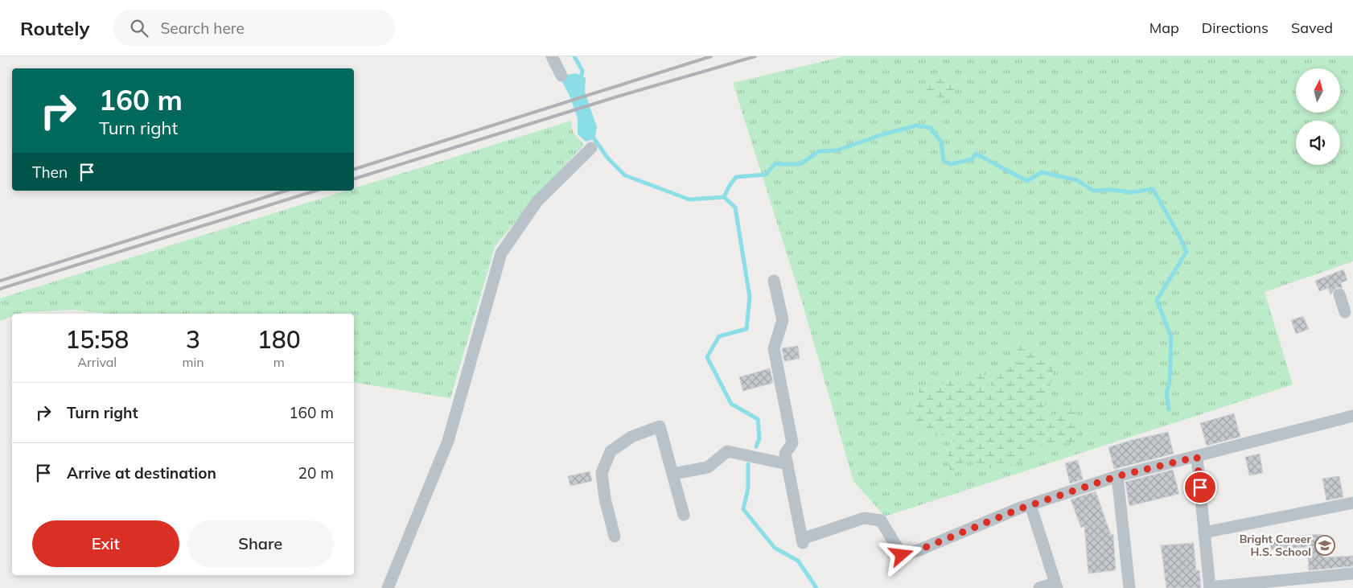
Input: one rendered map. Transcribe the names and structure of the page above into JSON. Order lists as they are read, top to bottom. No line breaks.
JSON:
{"places":{"school or university":["Bright Career H.S. School"]},"north":"top","page":{"header":"Routely","search":"Search here","nav":["Map","Directions","Saved"],"turn":["160 m","Turn right"],"then":"Then","eta":["15:58","Arrival","3","min","180","m"],"list":[{"name":"Turn right","value":"160 m"},{"name":"Arrive at destination","value":"20 m"}],"buttons":["Exit","Share"]}}
